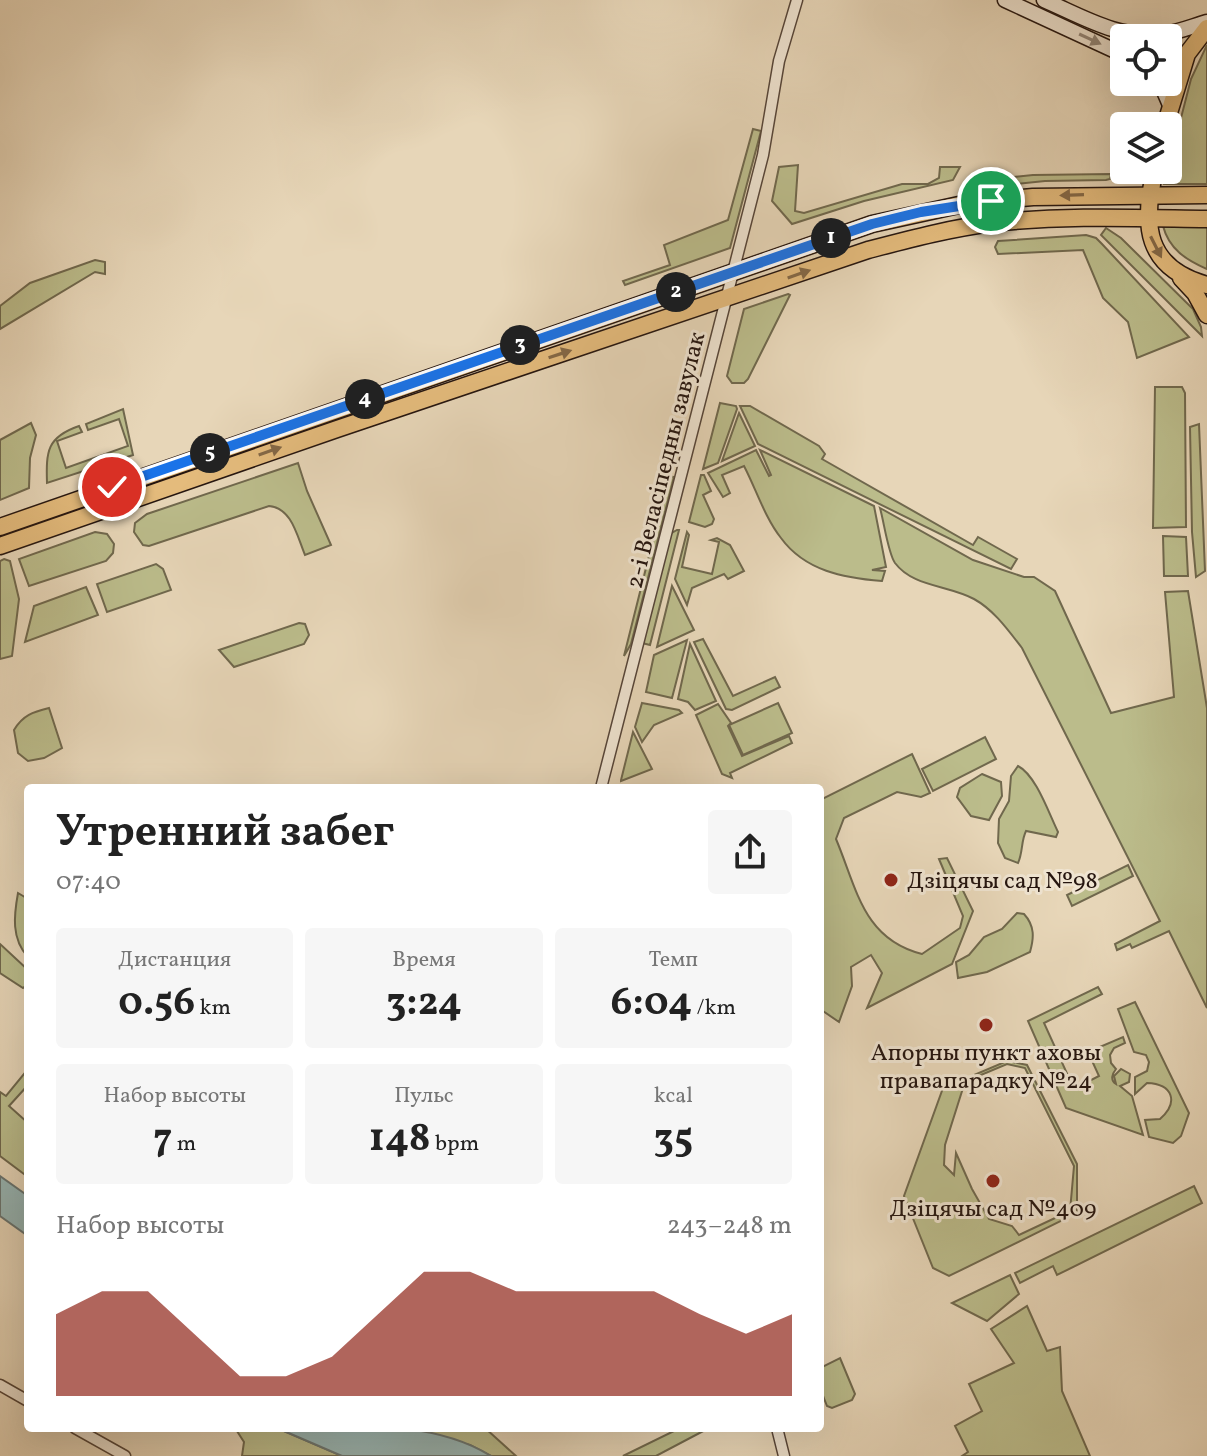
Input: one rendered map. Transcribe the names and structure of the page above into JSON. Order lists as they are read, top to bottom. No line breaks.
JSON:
{"streets":{"street":["2-і Веласіпедны завулак"]},"places":["Дзіцячы сад №98","Апорны пункт аховы правапарадку №24","Дзіцячы сад №409"],"page":{"pins":["1","2","3","4","5"],"heading":["Утренний забег","07:40"],"stats":[["Дистанция","0.56 km"],["Время","3:24"],["Темп","6:04 /km"],["Набор высоты","7 m"],["Пульс","148 bpm"],["kcal","35"]],"chart":["Набор высоты","243–248 m"]}}
